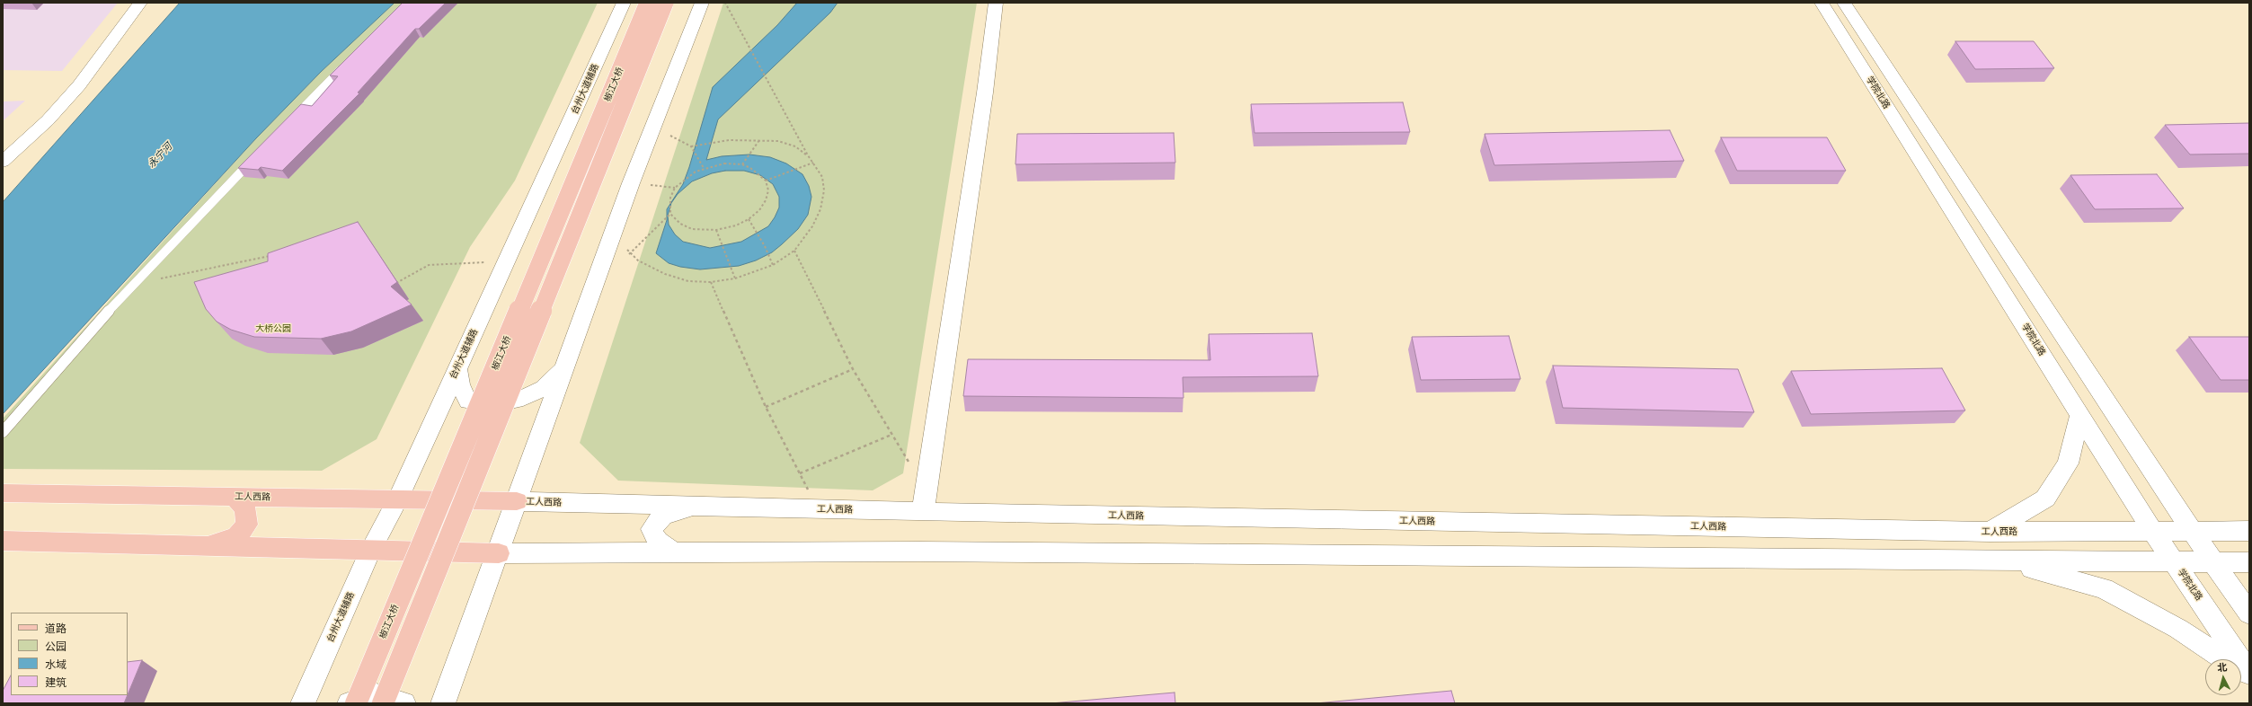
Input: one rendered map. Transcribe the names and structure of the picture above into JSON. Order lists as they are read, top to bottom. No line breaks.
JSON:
{"streets":{"main road":["椒江大桥","台州大道辅路","学院北路","工人西路"]},"crossings":[["台州大道辅路","工人西路"],["学院北路","工人西路"]],"water":["永宁河"],"parks":["大桥公园"],"legend":["道路","公园","水域","建筑"],"north":"top"}
